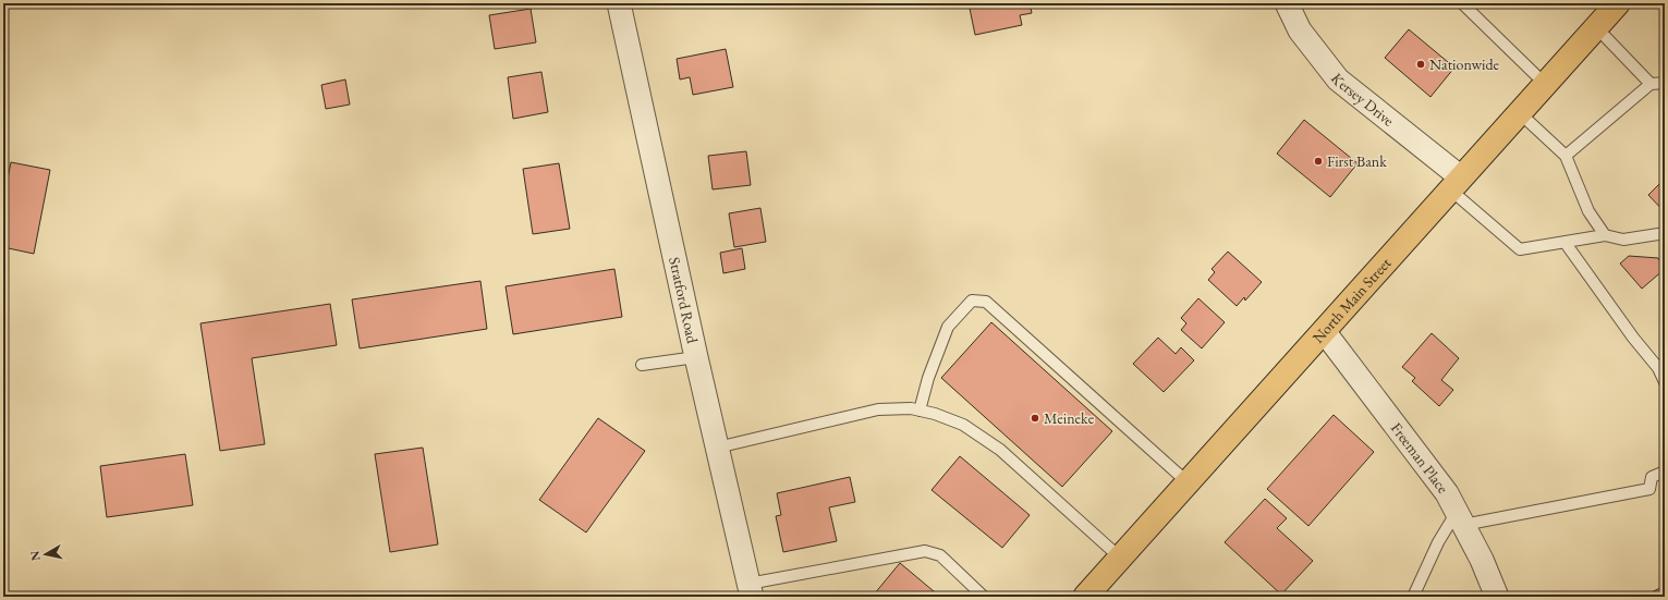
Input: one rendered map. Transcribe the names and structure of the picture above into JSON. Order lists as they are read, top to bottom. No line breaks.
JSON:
{"streets":{"main road":["North Main Street"],"street":["Kersey Drive","Stratford Road","Freeman Place"]},"crossings":[["Kersey Drive","North Main Street"],["North Main Street","Freeman Place"]],"places":["Nationwide","First Bank","Meineke"],"north":"left"}
